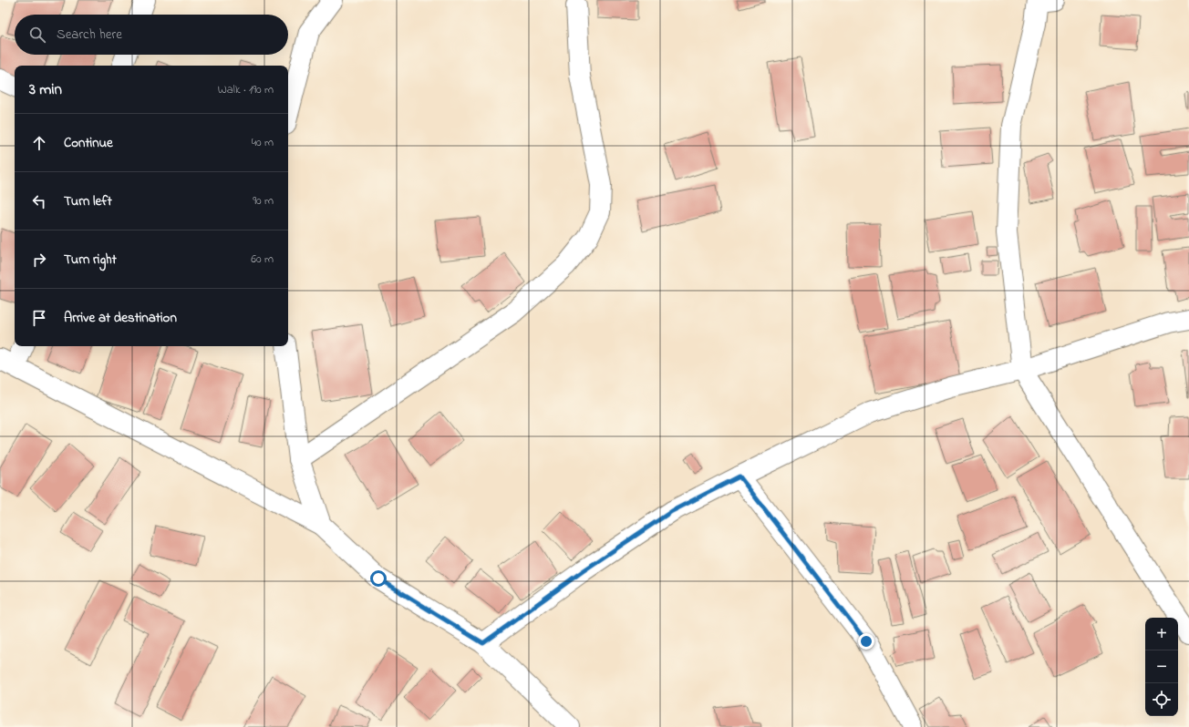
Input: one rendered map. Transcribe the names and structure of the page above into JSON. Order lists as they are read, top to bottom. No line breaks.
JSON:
{"page":{"search":"Search here","heading":["3 min","Walk · 190 m"],"list":[["Continue","40 m"],["Turn left","90 m"],["Turn right","60 m"],"Arrive at destination"],"map_buttons":["+","−"]}}
